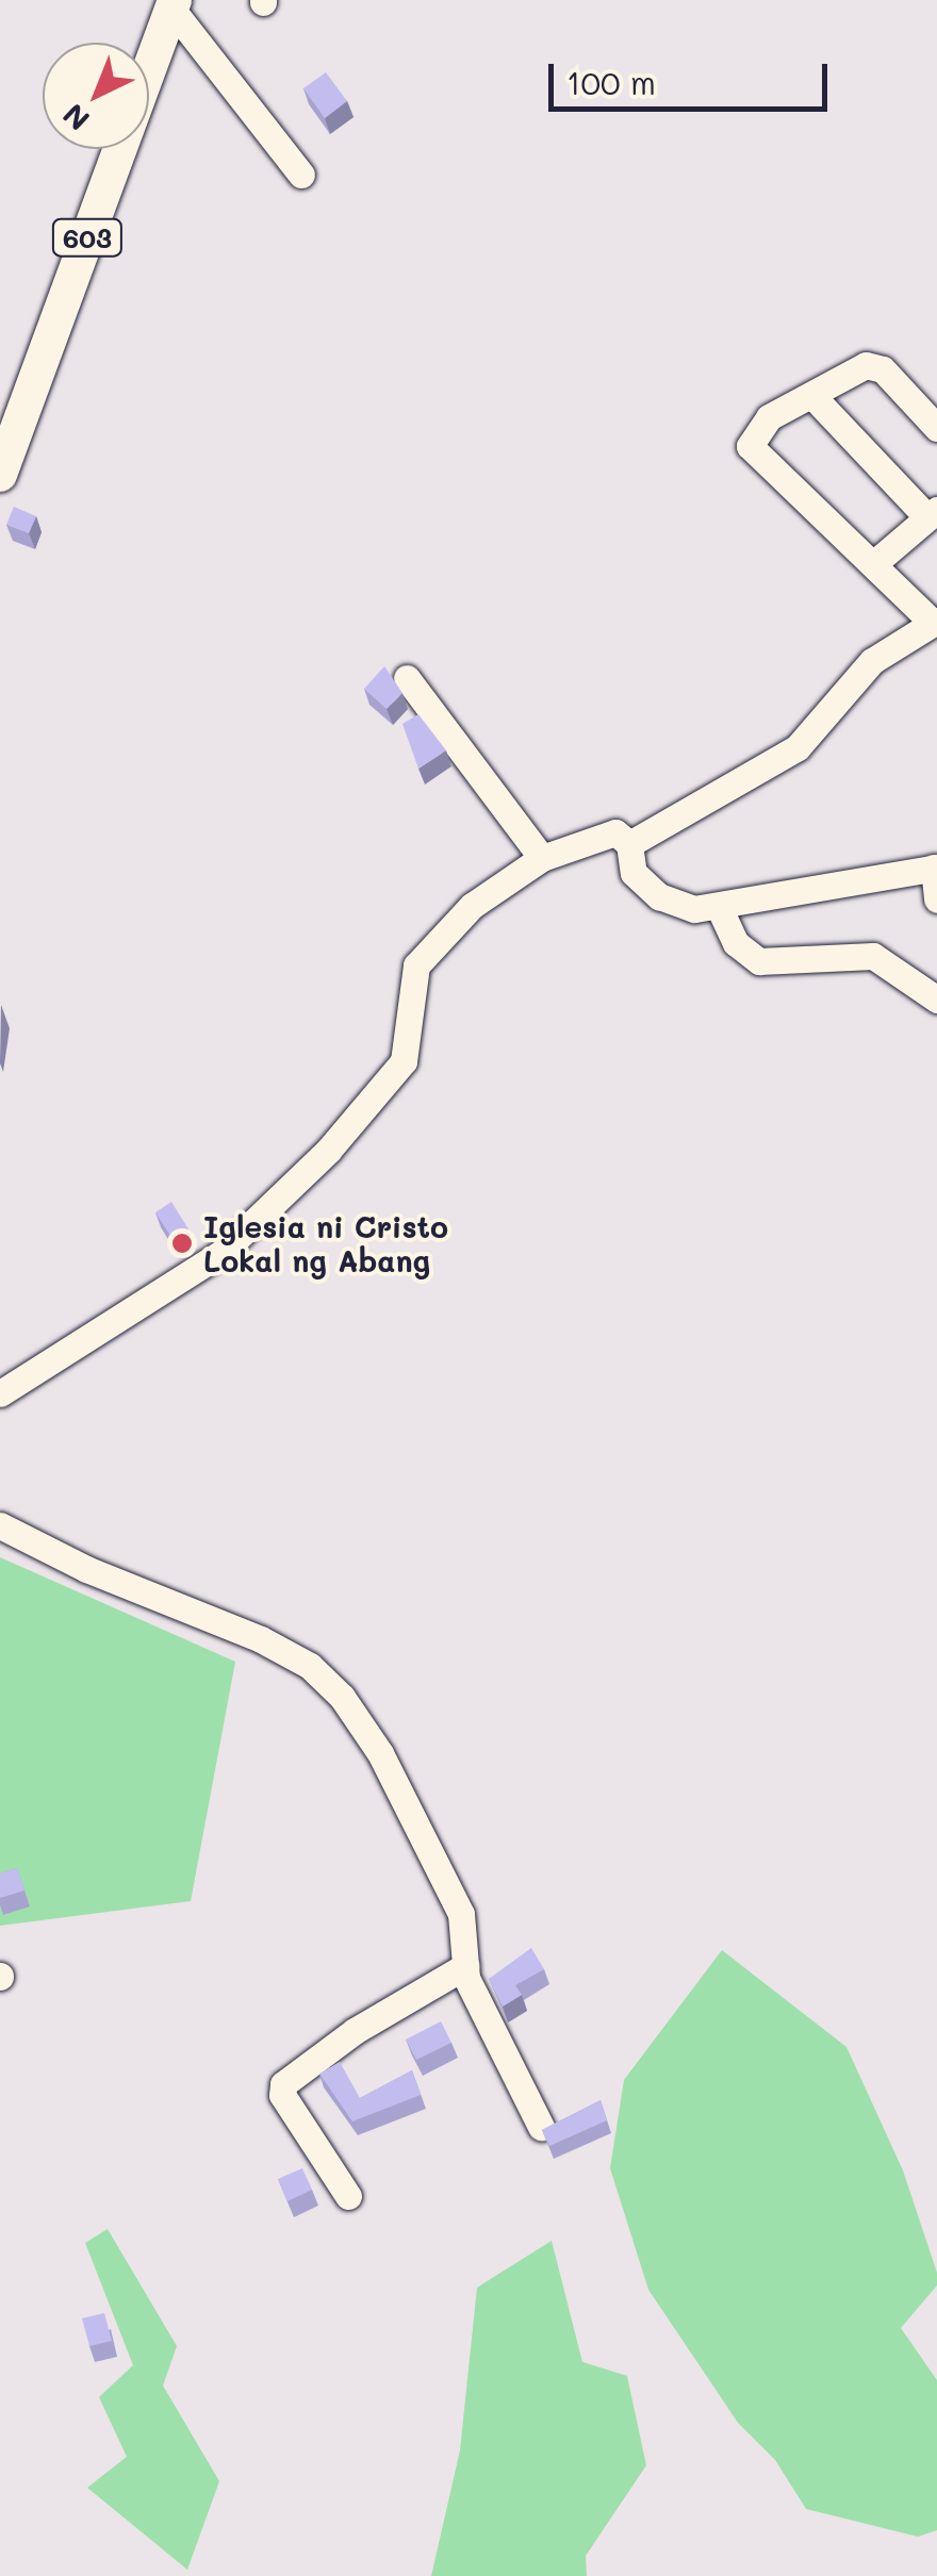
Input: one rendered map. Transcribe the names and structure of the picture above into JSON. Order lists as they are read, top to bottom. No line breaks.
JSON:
{"streets":{"main road":["603"]},"places":["Iglesia ni Cristo Lokal ng Abang"],"scale_bar":"100 m","north":"bottom left"}
